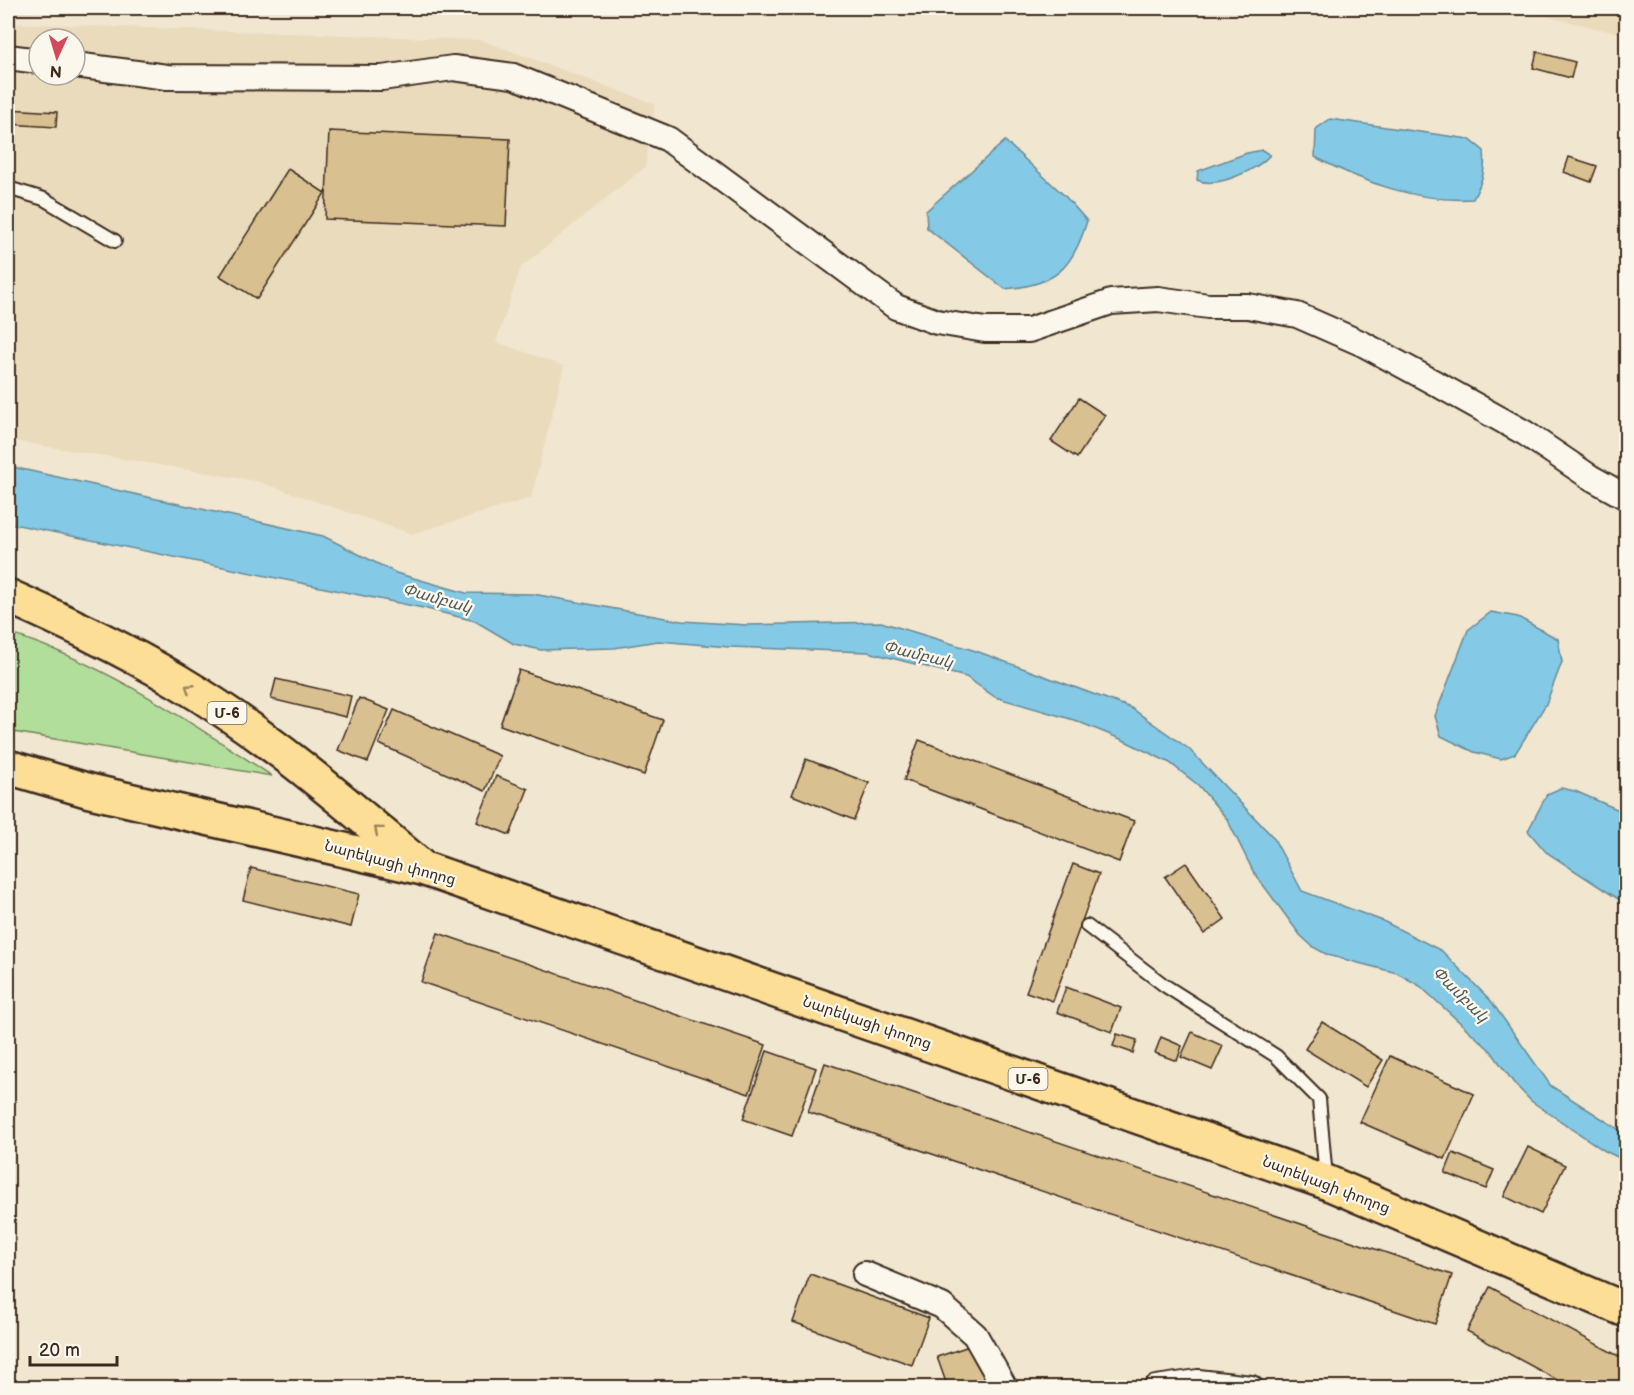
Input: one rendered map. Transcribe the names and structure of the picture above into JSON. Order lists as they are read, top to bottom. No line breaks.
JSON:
{"streets":{"highway":["Մ-6","Նարեկացի փողոց"]},"crossings":[["Մ-6","Նարեկացի փողոց"]],"one_way":["Մ-6"],"water":["Փամբակ"],"scale_bar":"20 m","north":"bottom"}
